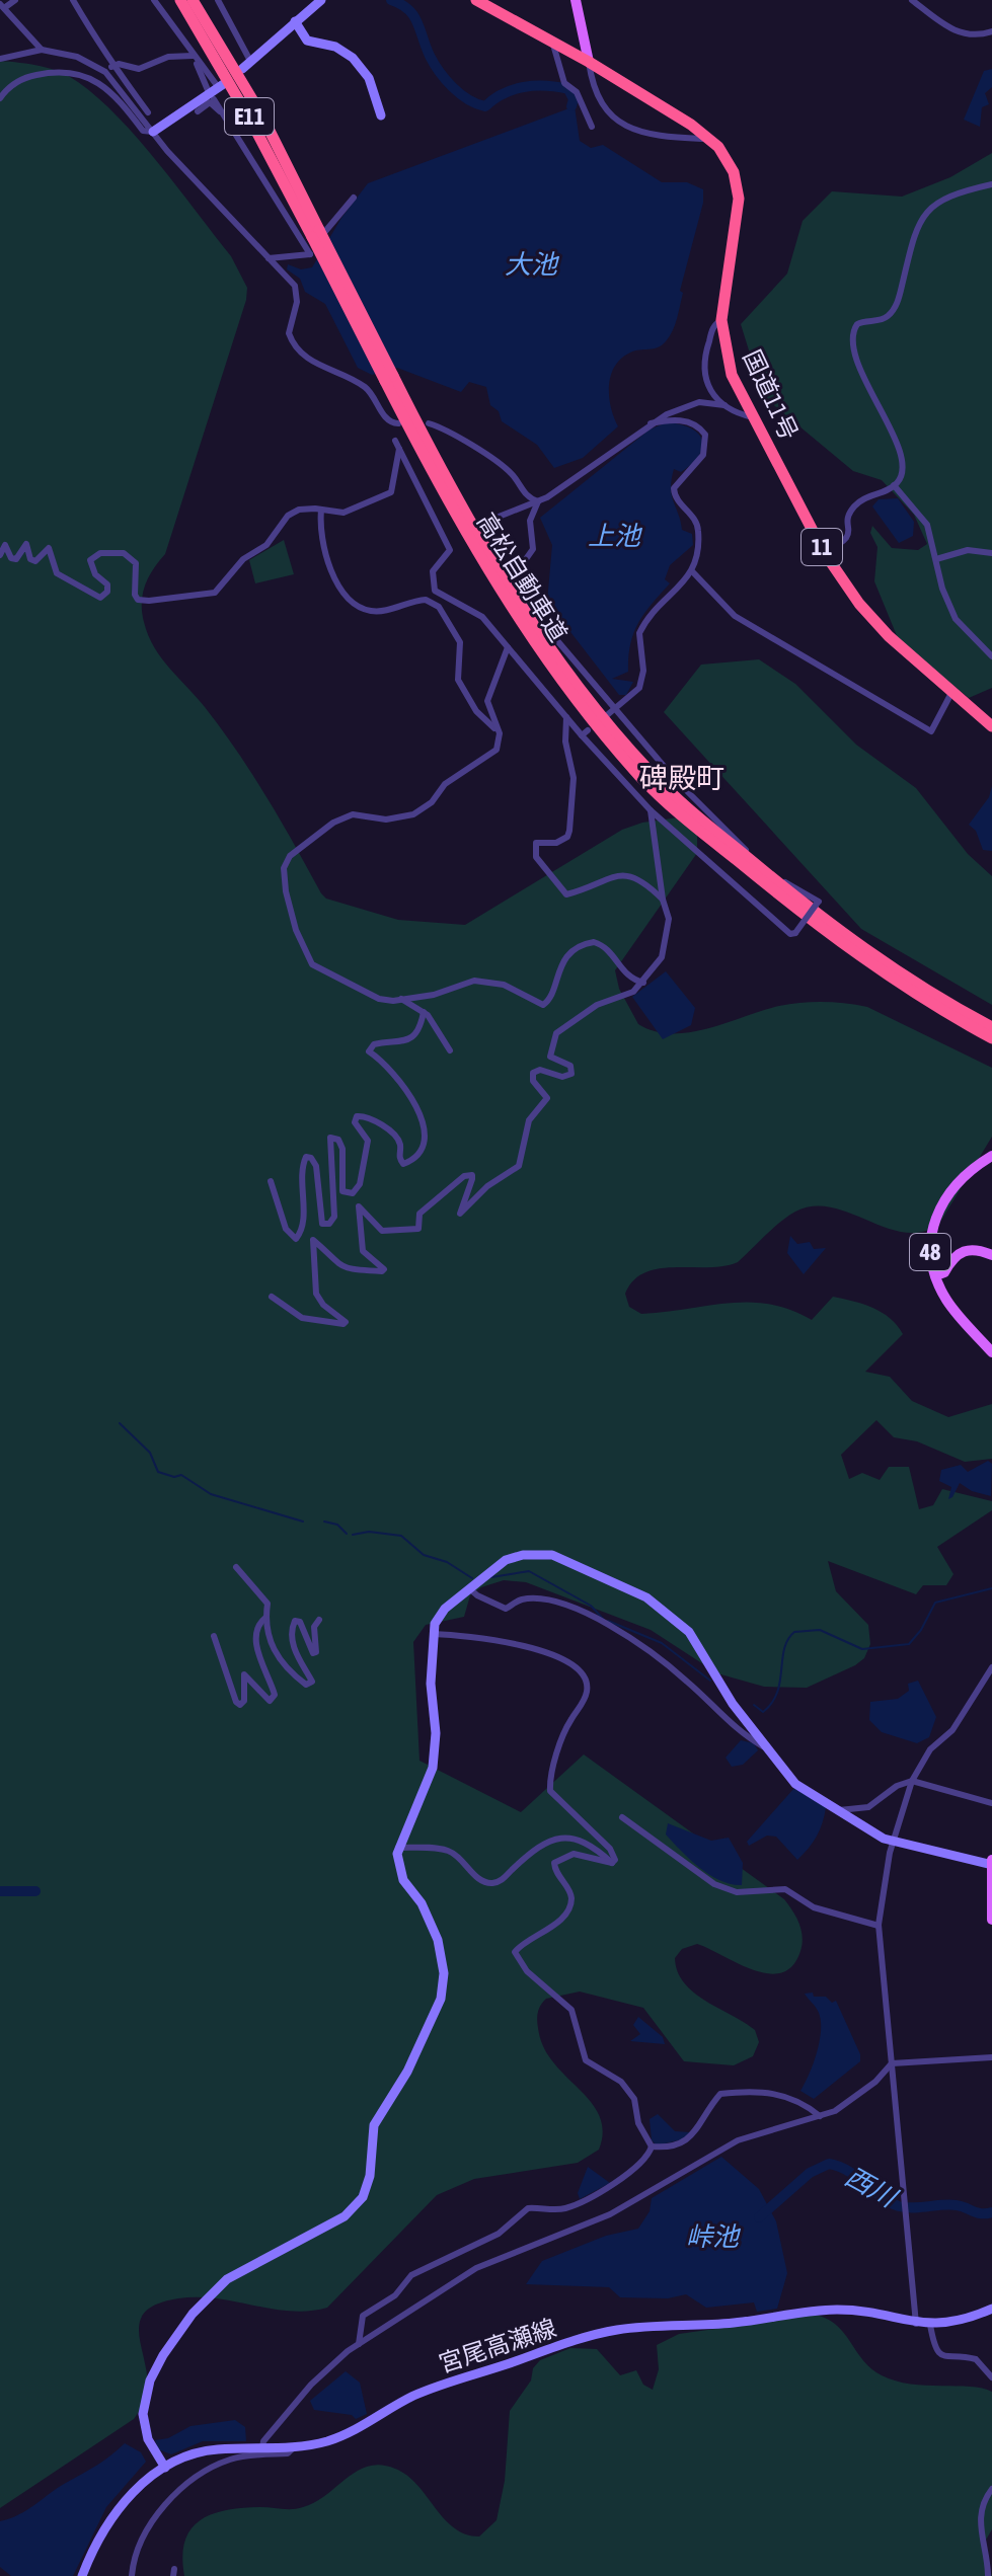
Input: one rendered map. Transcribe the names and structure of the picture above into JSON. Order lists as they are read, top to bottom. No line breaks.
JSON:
{"streets":{"highway":["E11","国道11号","11","高松自動車道"],"main road":["48"],"street":["宮尾高瀬線"]},"districts":["碑殿町"],"water":["大池","上池","西川","峠池"]}
